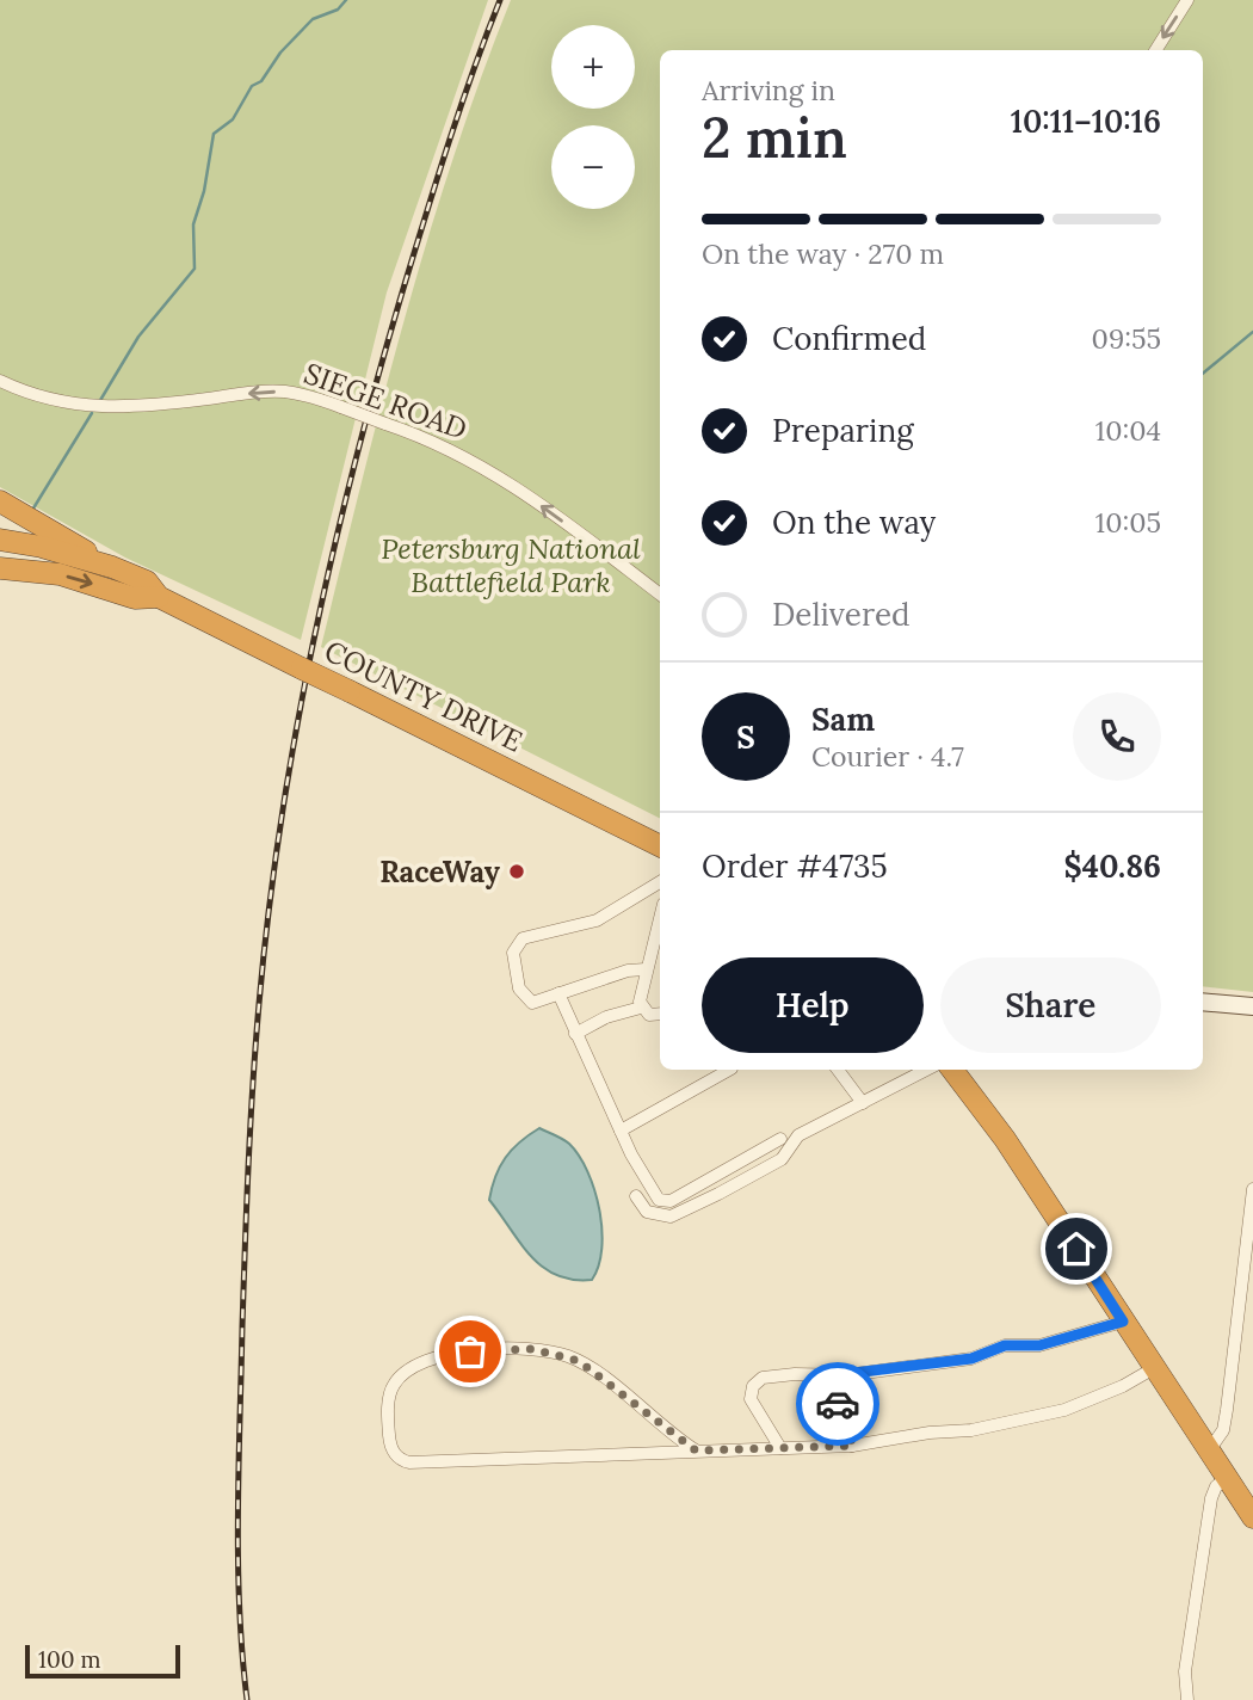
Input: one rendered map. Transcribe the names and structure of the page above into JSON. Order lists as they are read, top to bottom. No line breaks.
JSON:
{"streets":{"highway":["COUNTY DRIVE"],"street":["SIEGE ROAD"]},"one_way":["SIEGE ROAD"],"parks":["Petersburg National Battlefield Park"],"places":["RaceWay"],"scale_bar":"100 m","page":{"map_buttons":["+","−"],"heading":["2 min","Arriving in","10:11–10:16"],"panel":["Sam","Courier · 4.7","Order #4735","$40.86"],"bar":"On the way · 270 m","list":[["Confirmed","09:55"],["Preparing","10:04"],["On the way","10:05"],"Delivered"],"round":"S","buttons":["Help","Share"],"scale":"100 m"}}
